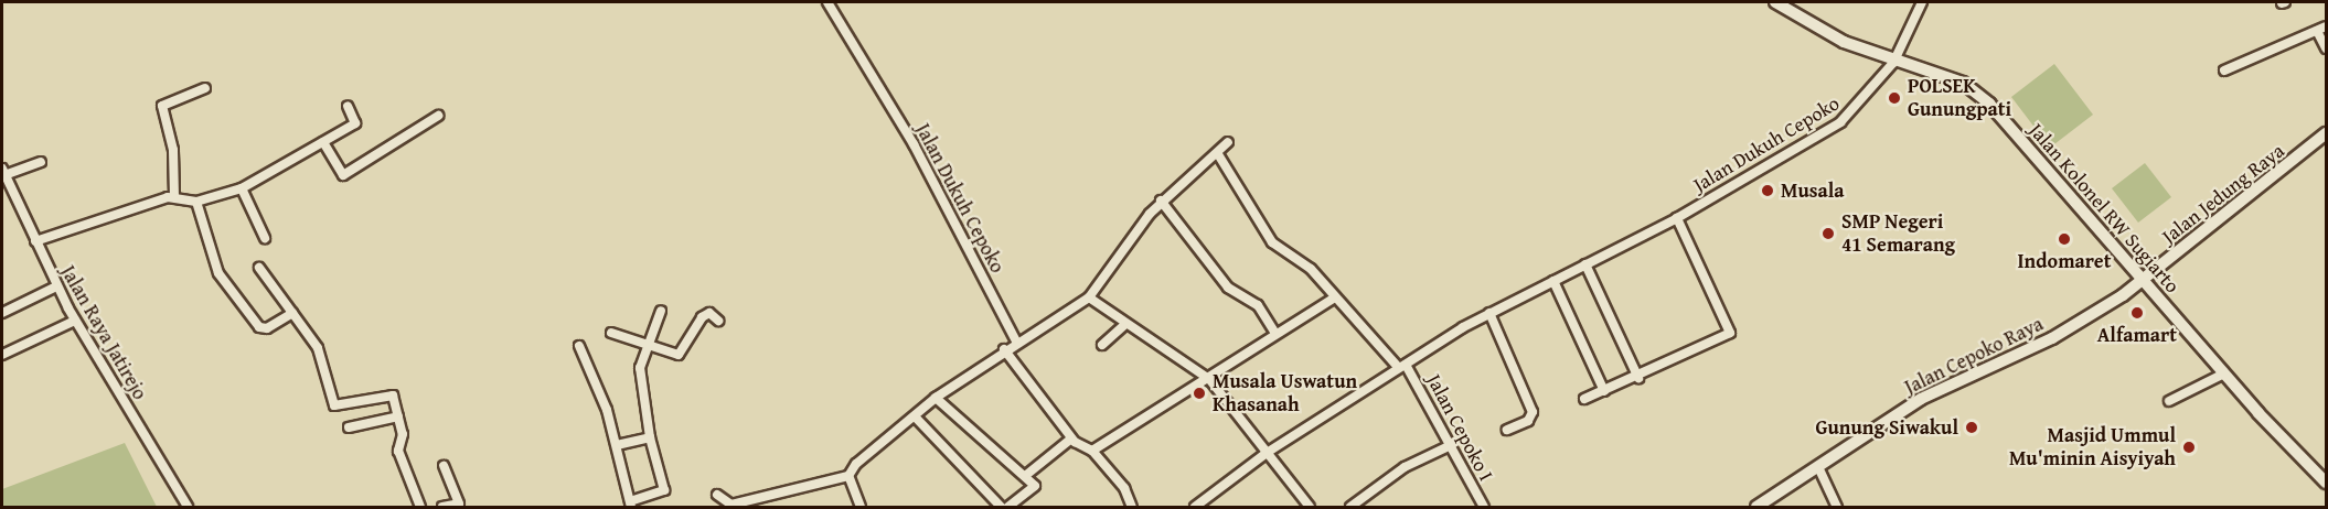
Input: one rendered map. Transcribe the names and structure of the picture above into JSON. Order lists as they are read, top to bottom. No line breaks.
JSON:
{"streets":{"main road":["Jalan Jedung Raya","Jalan Kolonel RW Sugiarto","Jalan Cepoko Raya"],"street":["Jalan Dukuh Cepoko","Jalan Raya Jatirejo","Jalan Cepoko I"]},"crossings":[["Jalan Dukuh Cepoko","Jalan Kolonel RW Sugiarto"],["Jalan Dukuh Cepoko","Jalan Cepoko I"],["Jalan Jedung Raya","Jalan Kolonel RW Sugiarto"],["Jalan Jedung Raya","Jalan Cepoko Raya"],["Jalan Kolonel RW Sugiarto","Jalan Cepoko Raya"]],"places":["POLSEK Gunungpati","Musala","SMP Negeri 41 Semarang","Indomaret","Alfamart","Musala Uswatun Khasanah","Gunung Siwakul","Masjid Ummul Mu'minin Aisyiyah"]}
